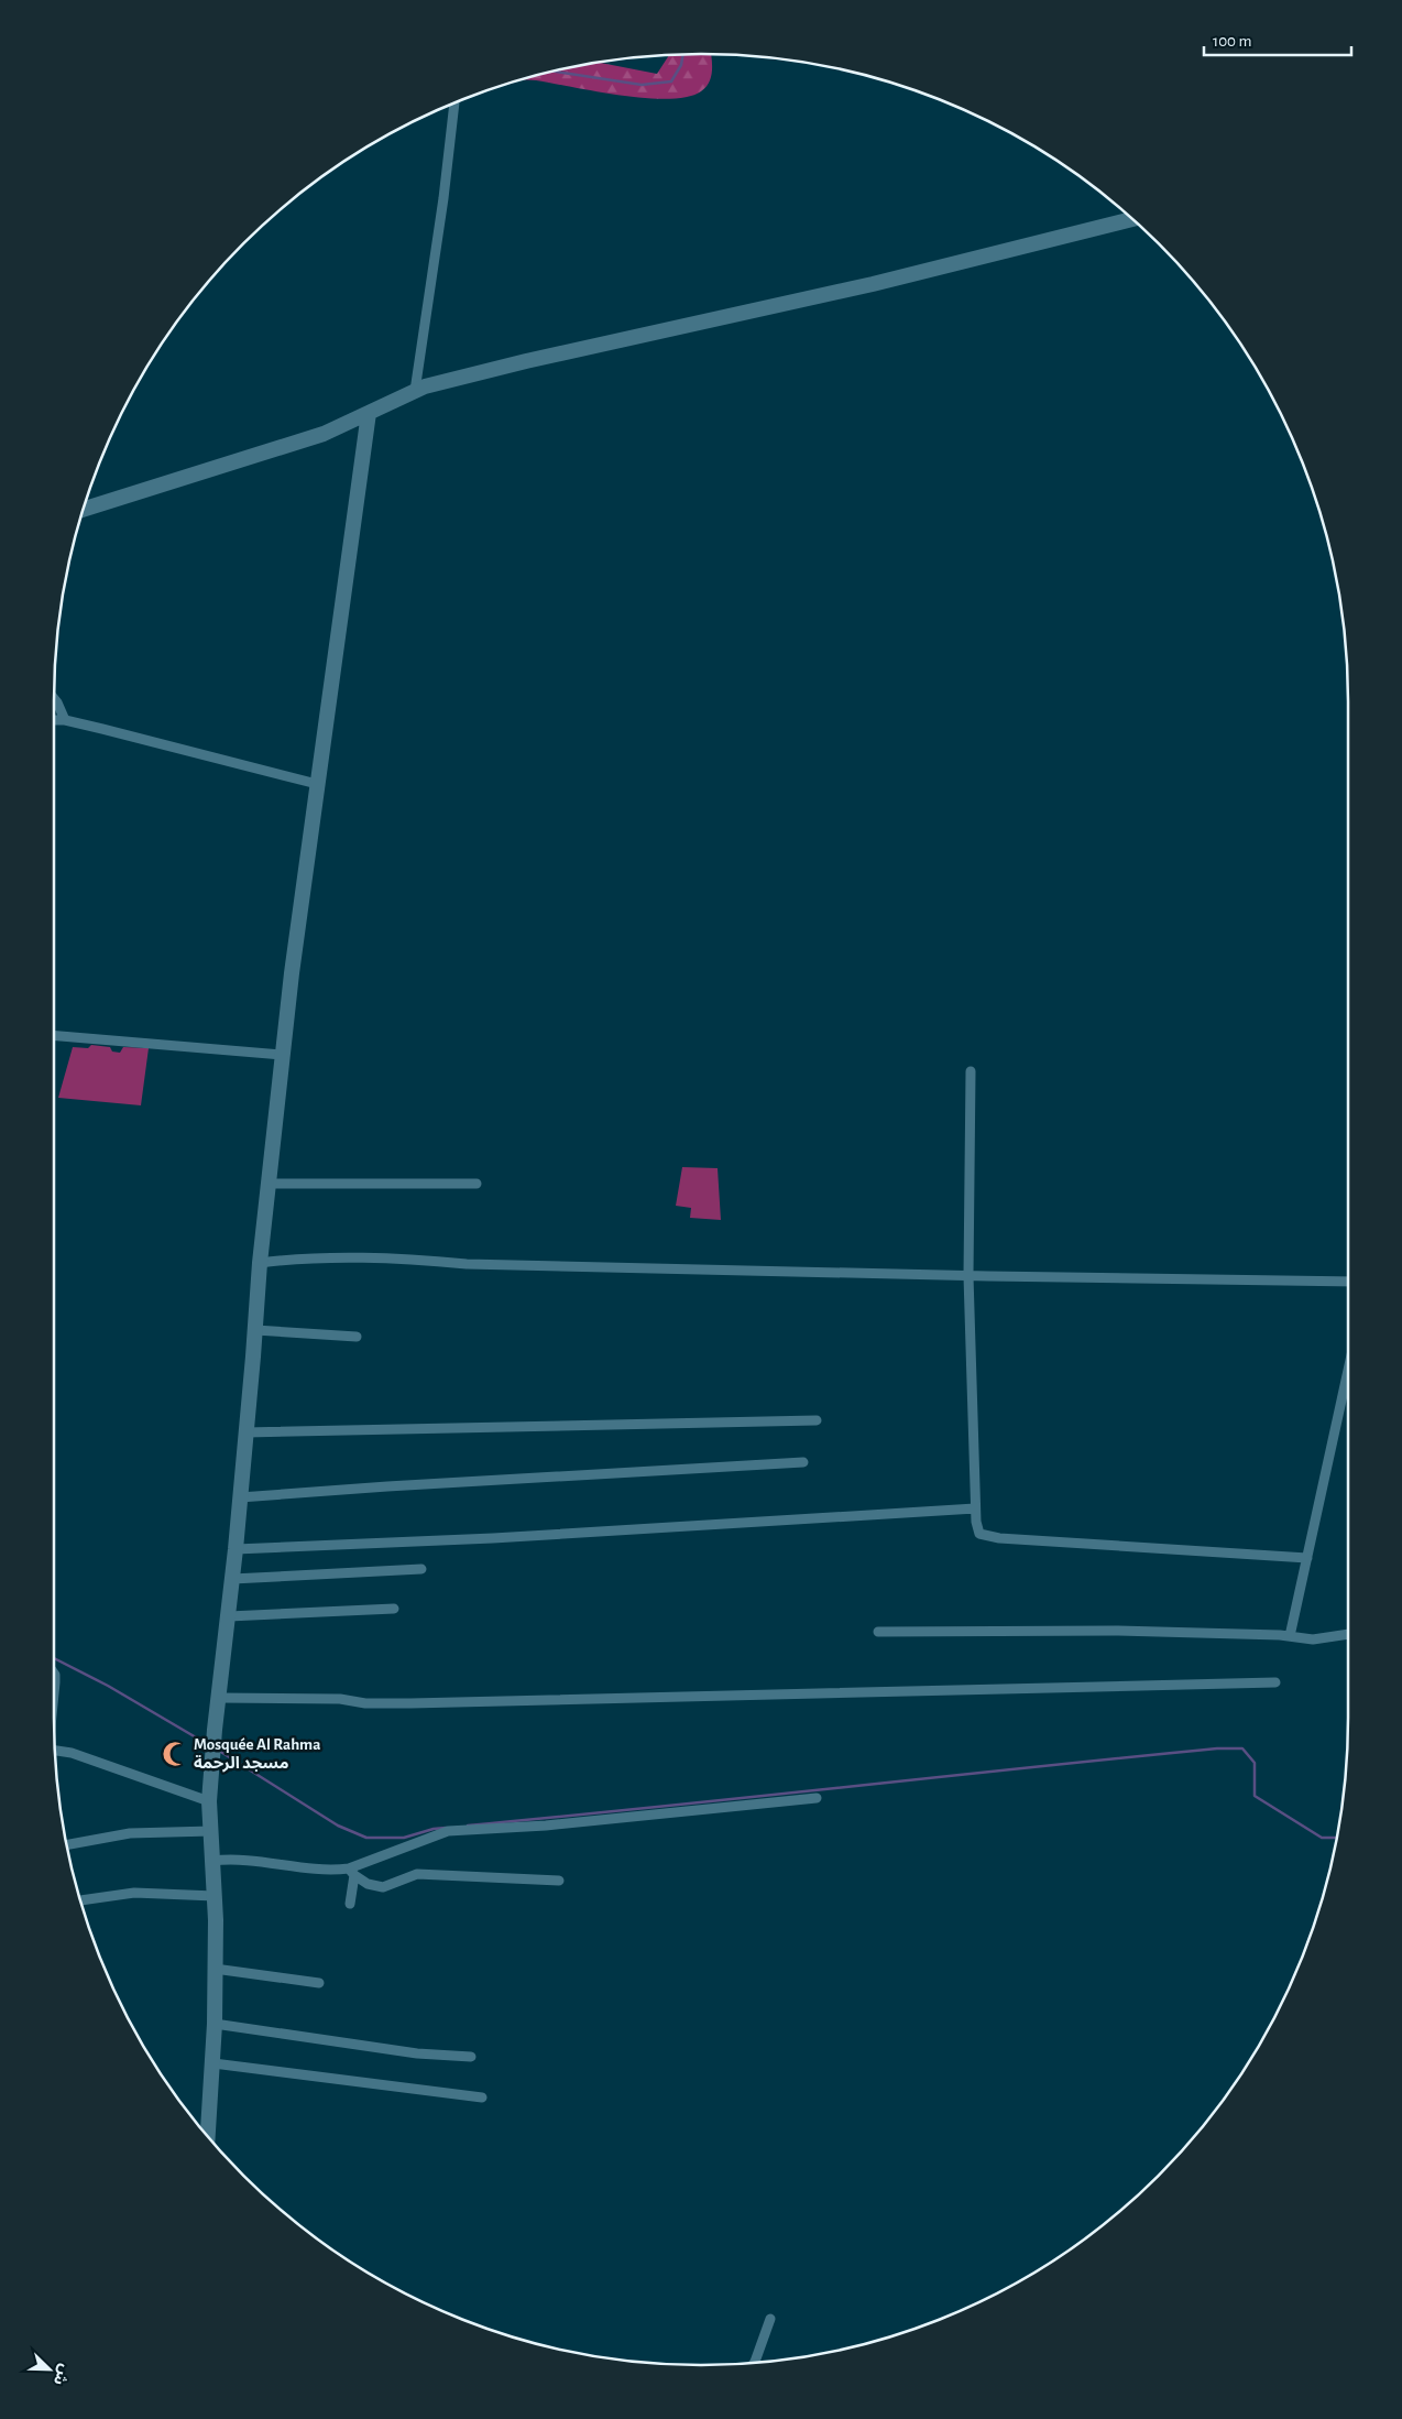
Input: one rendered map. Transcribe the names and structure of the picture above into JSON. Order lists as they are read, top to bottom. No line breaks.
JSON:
{"places":{"mosque":["Mosquée Al Rahma مسجد الرحمة"]},"scale_bar":"100 m","north":"bottom right"}
